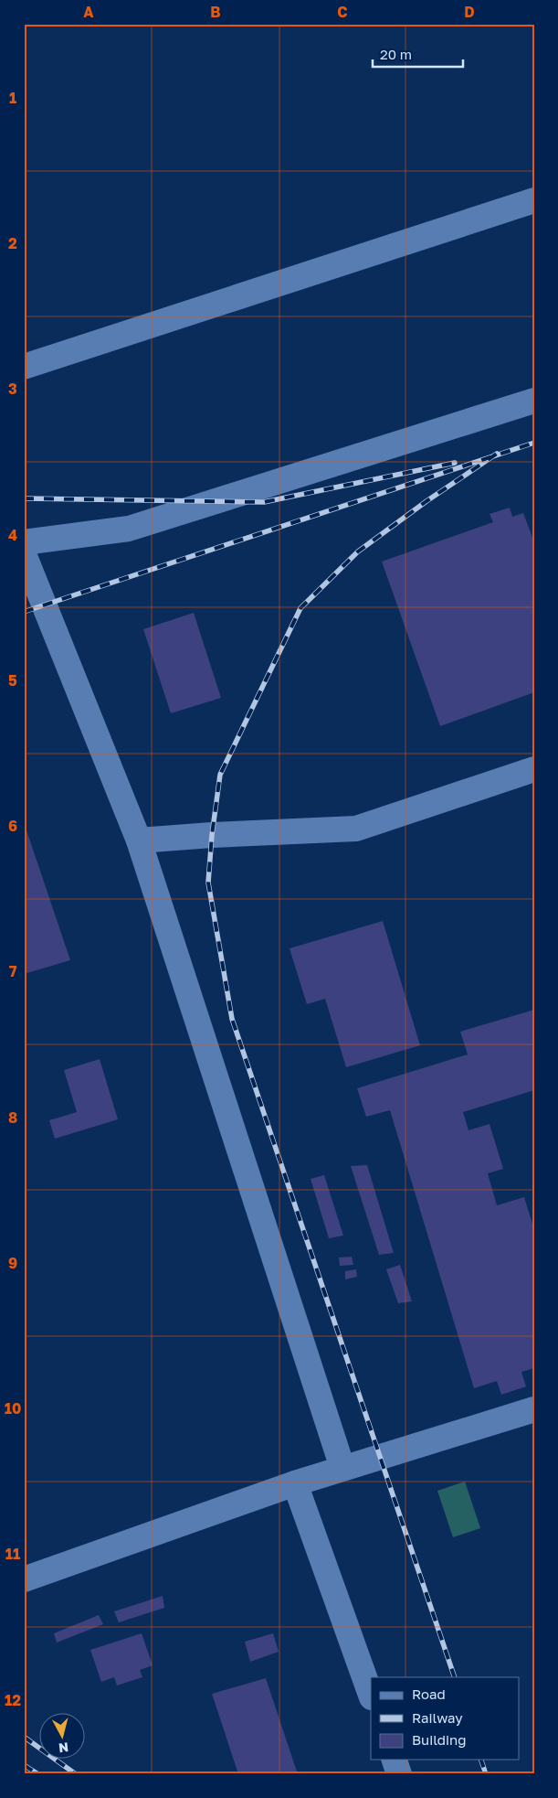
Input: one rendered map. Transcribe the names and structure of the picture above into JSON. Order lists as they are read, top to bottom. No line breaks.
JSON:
{"legend":["Road","Railway","Building"],"scale_bar":"20 m","north":"bottom","grid":{"columns":["A","B","C","D"],"rows":["1","2","3","4","5","6","7","8","9","10","11","12"]}}
